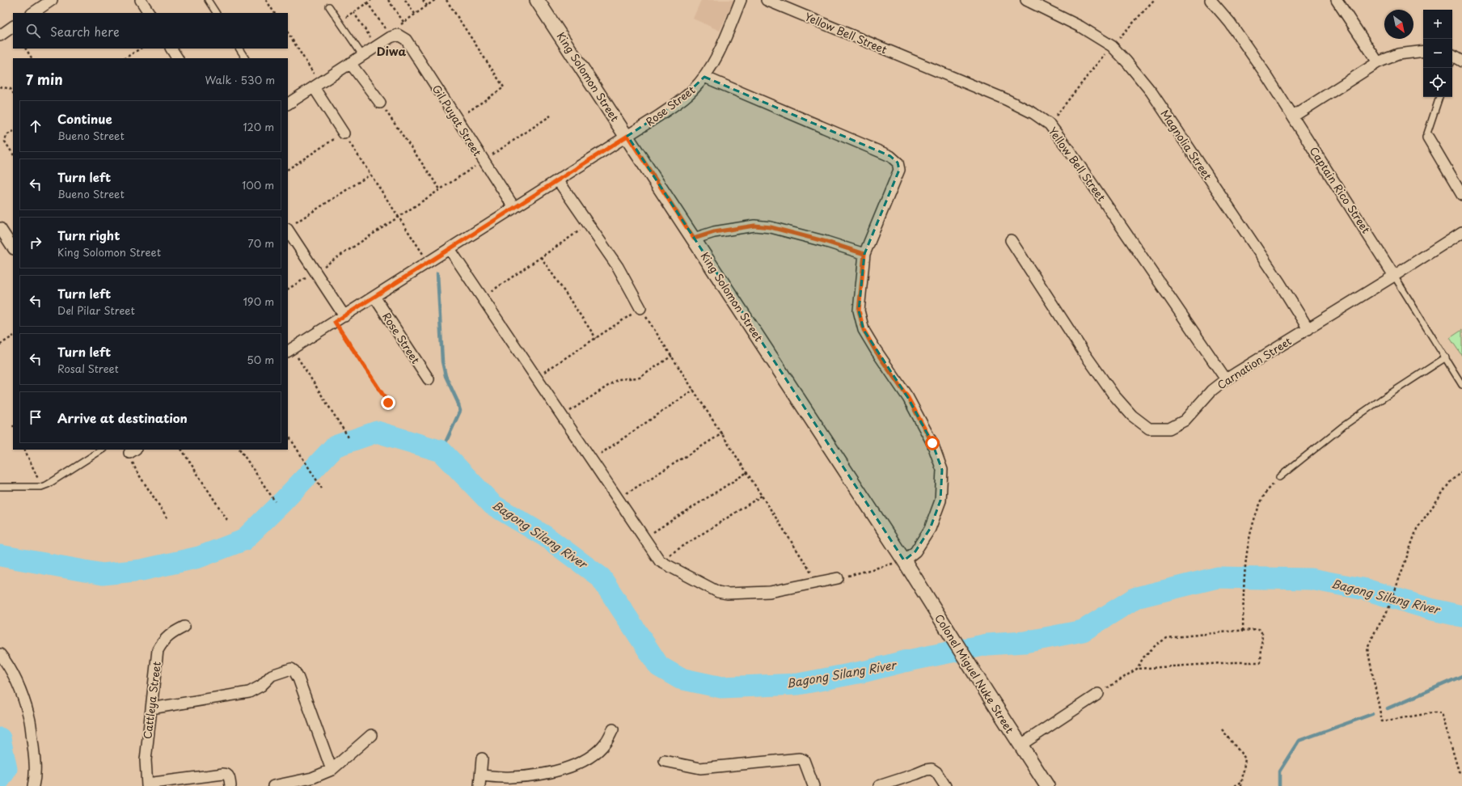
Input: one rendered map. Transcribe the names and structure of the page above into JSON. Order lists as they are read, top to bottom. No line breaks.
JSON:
{"streets":{"street":["Yellow Bell Street","King Solomon Street","Rose Street","Gil Puyat Street","Magnolia Street","Captain Rico Street","Carnation Street","Colonel Miguel Nuke Street","Cattleya Street"]},"crossings":[["Yellow Bell Street","Carnation Street"],["King Solomon Street","Rose Street"],["King Solomon Street","Colonel Miguel Nuke Street"],["Rose Street","Gil Puyat Street"],["Magnolia Street","Carnation Street"],["Captain Rico Street","Carnation Street"]],"districts":["Diwa"],"water":["Bagong Silang River"],"north":"bottom right","page":{"map_buttons":["+","−"],"search":"Search here","heading":["7 min","Walk · 530 m"],"list":[["Continue","Bueno Street","120 m"],["Turn left","Bueno Street","100 m"],["Turn right","King Solomon Street","70 m"],["Turn left","Del Pilar Street","190 m"],["Turn left","Rosal Street","50 m"],"Arrive at destination"]}}
